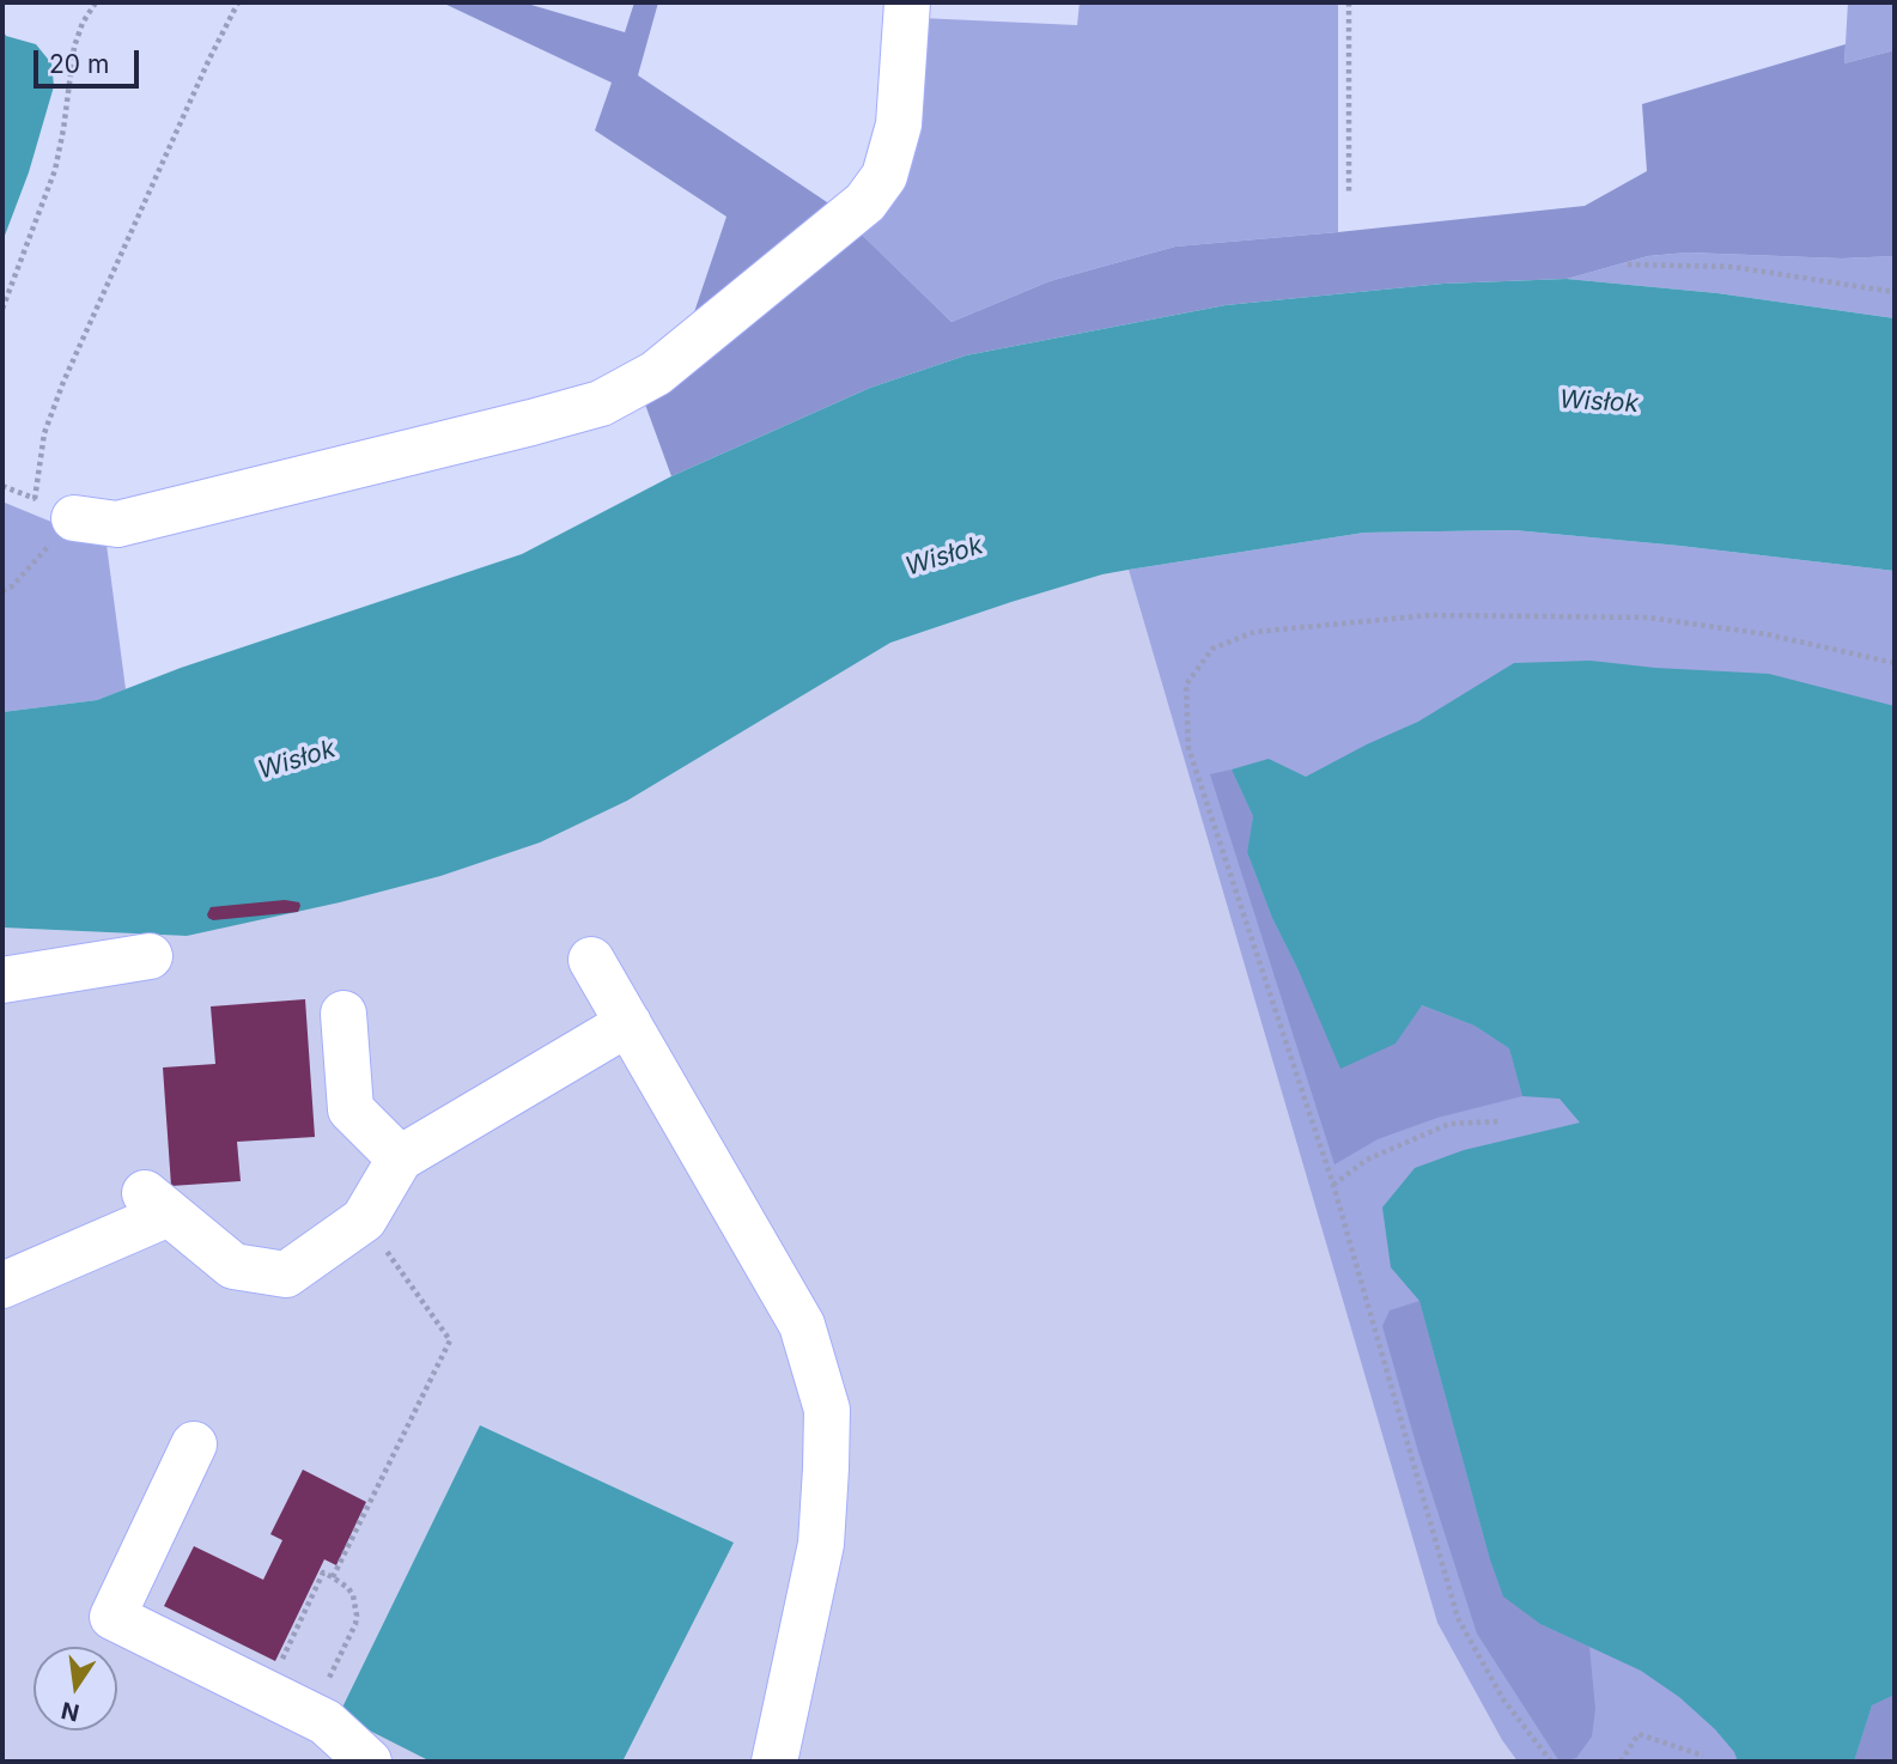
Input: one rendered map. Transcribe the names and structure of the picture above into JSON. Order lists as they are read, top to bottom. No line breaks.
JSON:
{"water":["Wisłok"],"scale_bar":"20 m","north":"bottom"}
